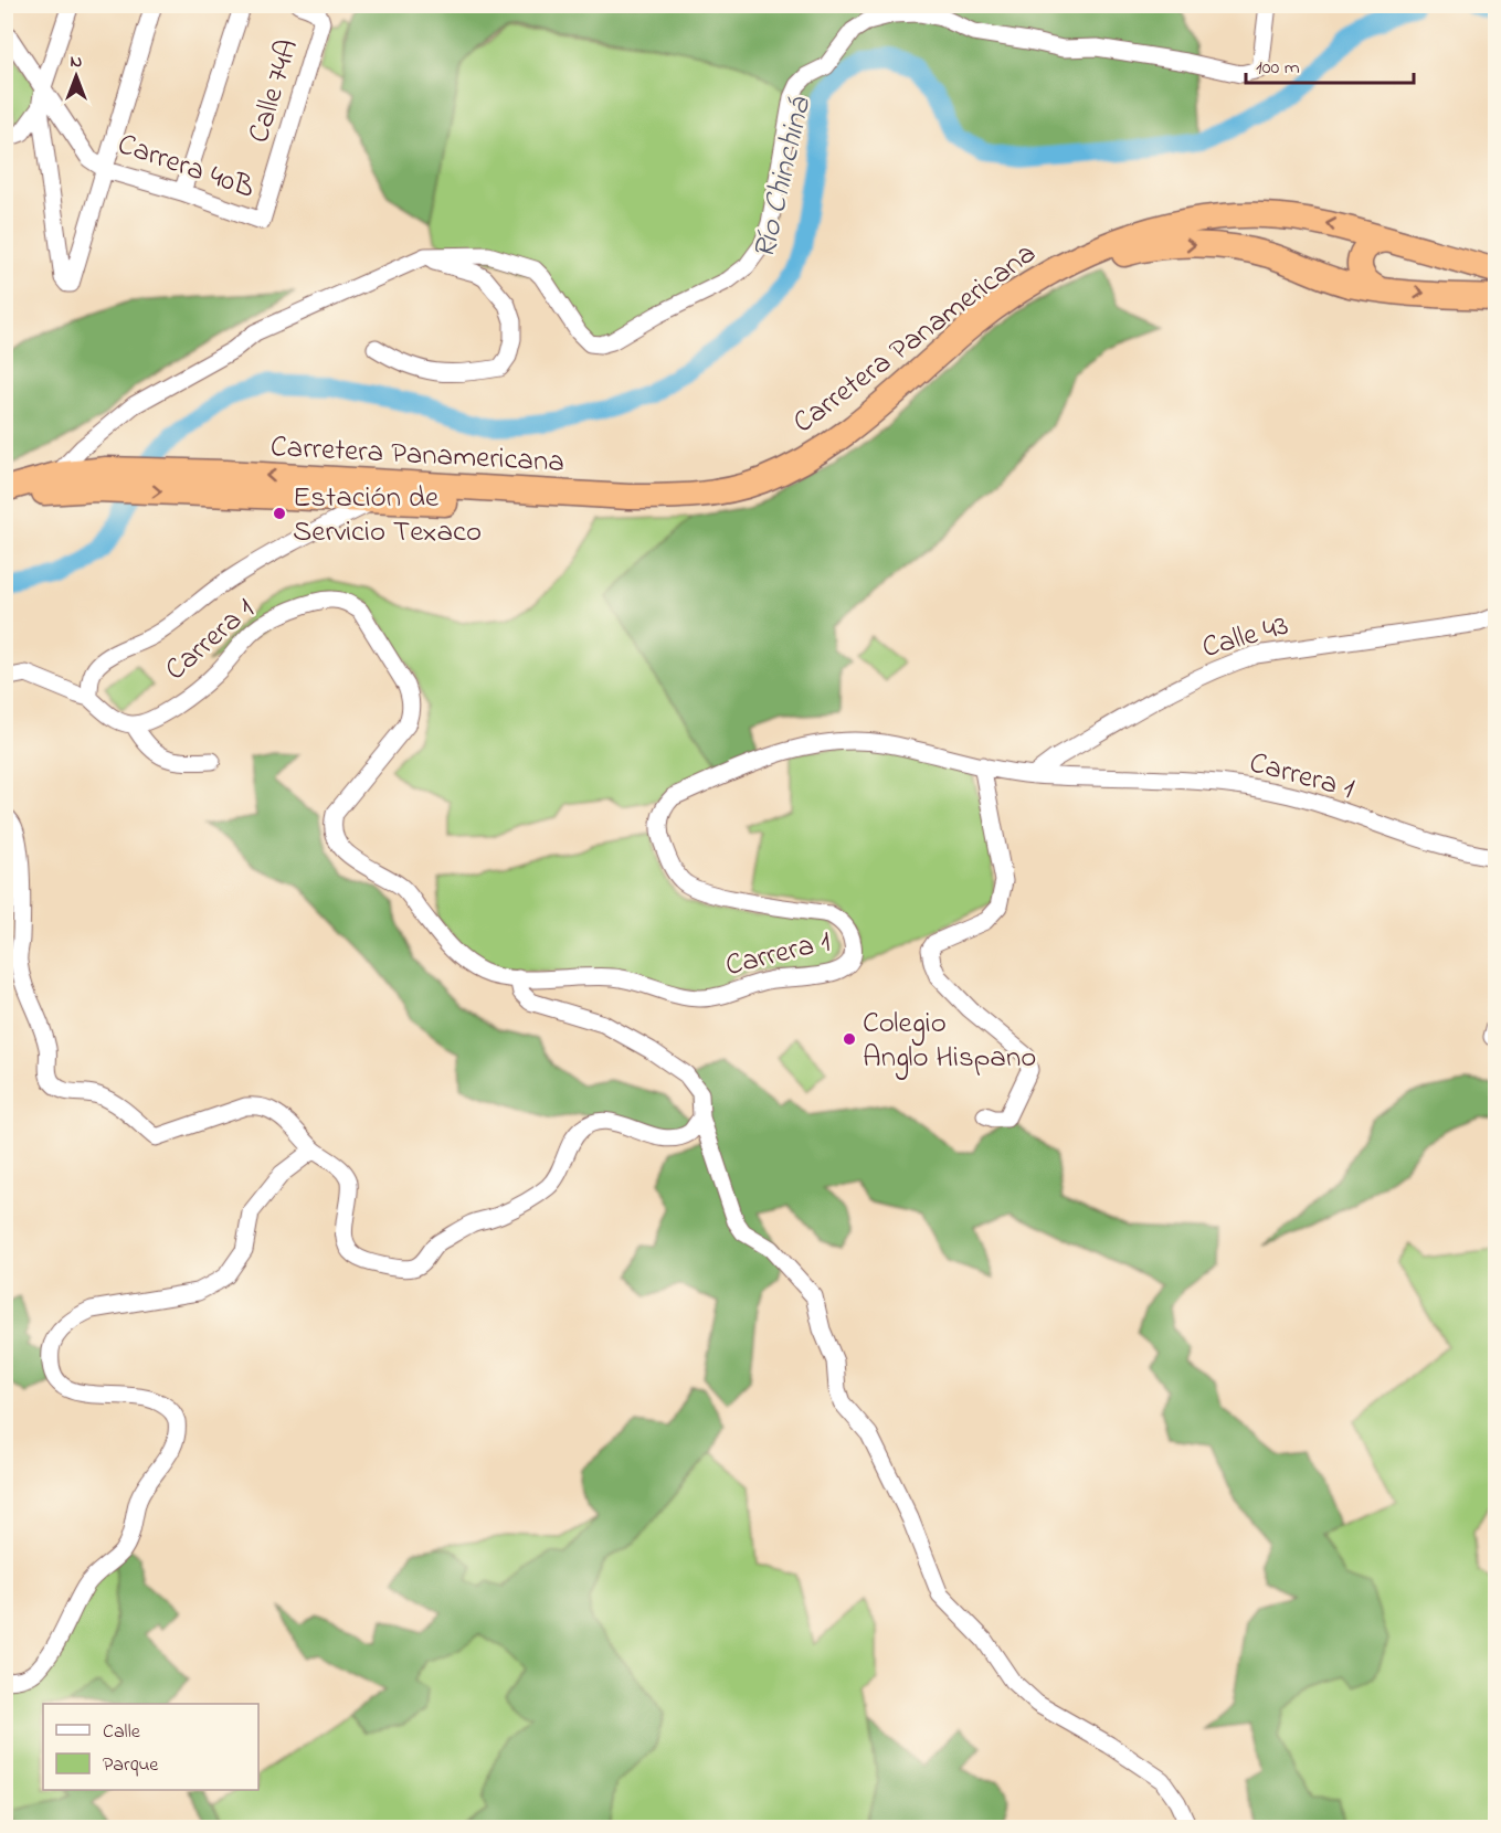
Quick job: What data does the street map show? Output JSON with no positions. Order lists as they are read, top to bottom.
{
  "streets": {
    "highway": ["Carretera Panamericana"],
    "street": [
      "Calle 74A",
      "Carrera 40B",
      "Calle 43",
      "Carrera 1"
    ]
  },
  "crossings": [
    ["Calle 74A", "Carrera 40B"],
    ["Calle 43", "Carrera 1"]
  ],
  "water": ["Río Chinchiná"],
  "places": ["Estación de Servicio Texaco", "Colegio Anglo Hispano"],
  "legend": ["Calle", "Parque"],
  "scale_bar": "100 m",
  "north": "top"
}
